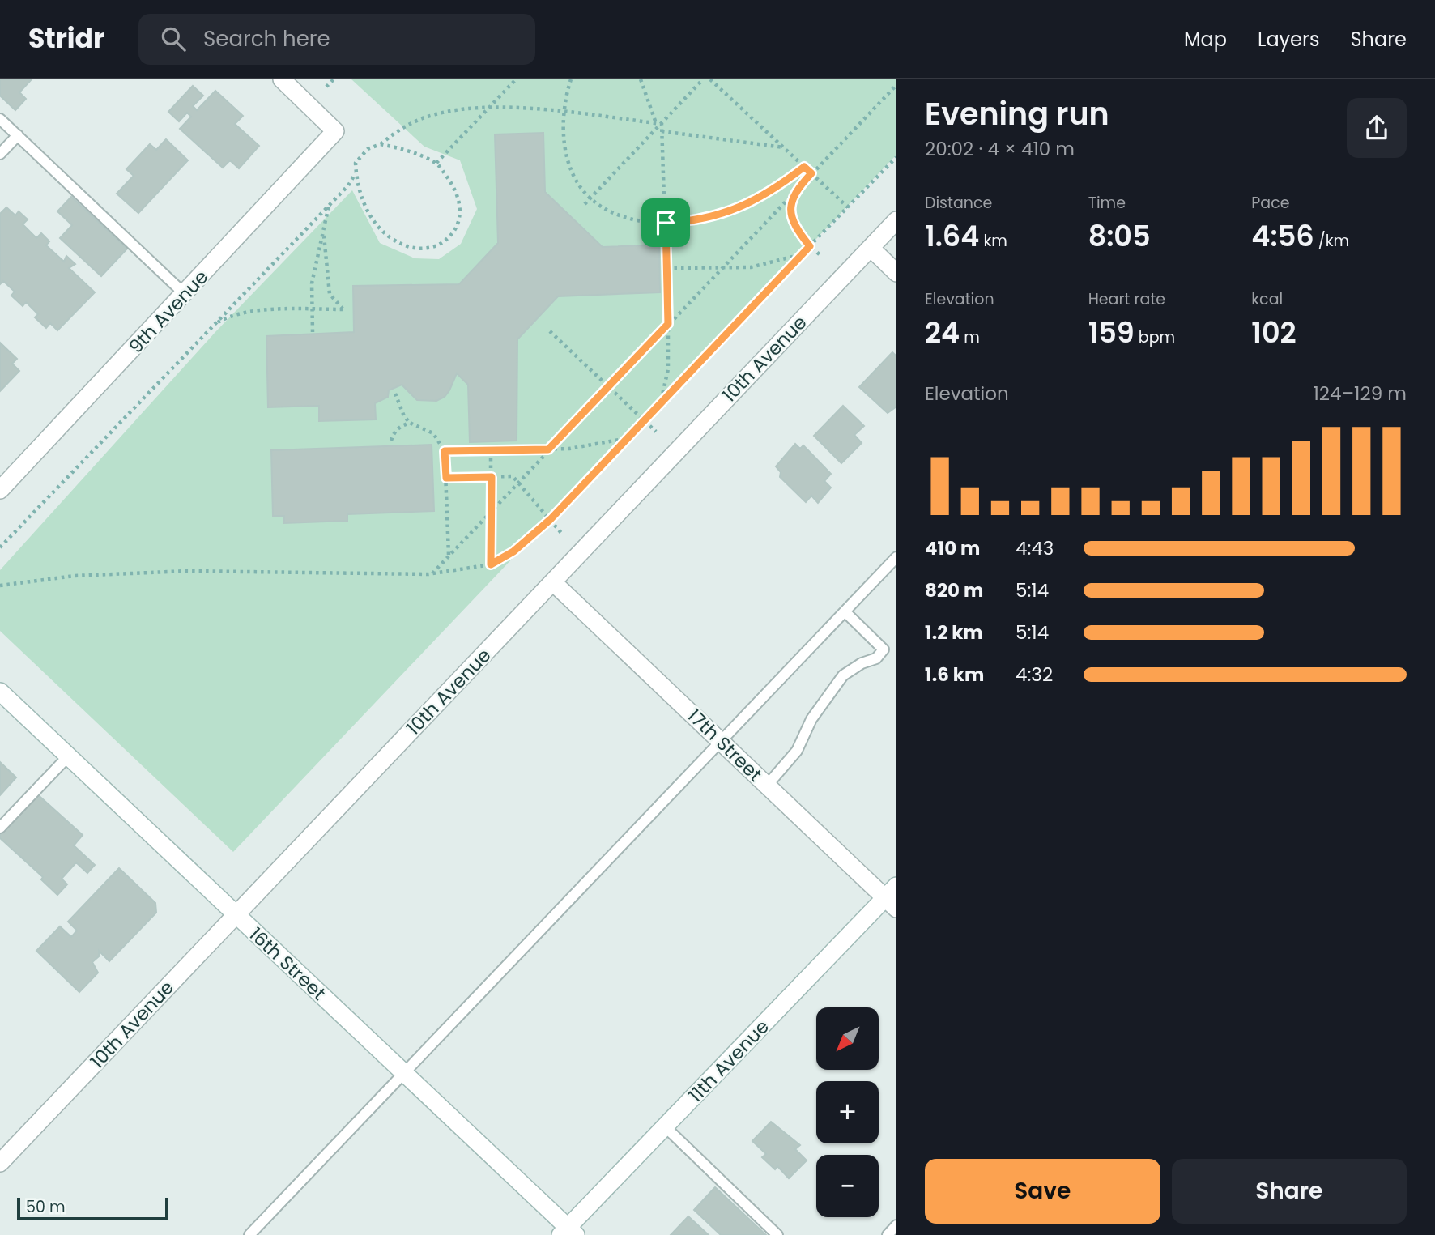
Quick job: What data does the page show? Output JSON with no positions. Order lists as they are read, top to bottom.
{
  "streets": {
    "street": [
      "9th Avenue",
      "10th Avenue",
      "17th Street",
      "16th Street",
      "11th Avenue"
    ]
  },
  "crossings": [
    ["10th Avenue", "17th Street"],
    ["10th Avenue", "16th Street"],
    ["17th Street", "11th Avenue"],
    ["16th Street", "11th Avenue"]
  ],
  "scale_bar": "50 m",
  "north": "bottom left",
  "page": {
    "header": "Stridr",
    "search": "Search here",
    "nav": ["Map", "Layers", "Share"],
    "heading": ["Evening run", "20:02 · 4 × 410 m"],
    "stats": [
      ["Distance", "1.64 km"],
      ["Time", "8:05"],
      ["Pace", "4:56 /km"],
      ["Elevation", "24 m"],
      ["Heart rate", "159 bpm"],
      ["kcal", "102"]
    ],
    "chart": ["Elevation", "124–129 m"],
    "list": [
      {
        "name": "410 m",
        "note": "4:43"
      },
      {
        "name": "820 m",
        "note": "5:14"
      },
      {
        "name": "1.2 km",
        "note": "5:14"
      },
      {
        "name": "1.6 km",
        "note": "4:32"
      }
    ],
    "map_buttons": ["+", "−"],
    "buttons": ["Save", "Share"],
    "scale": "50 m"
  }
}
